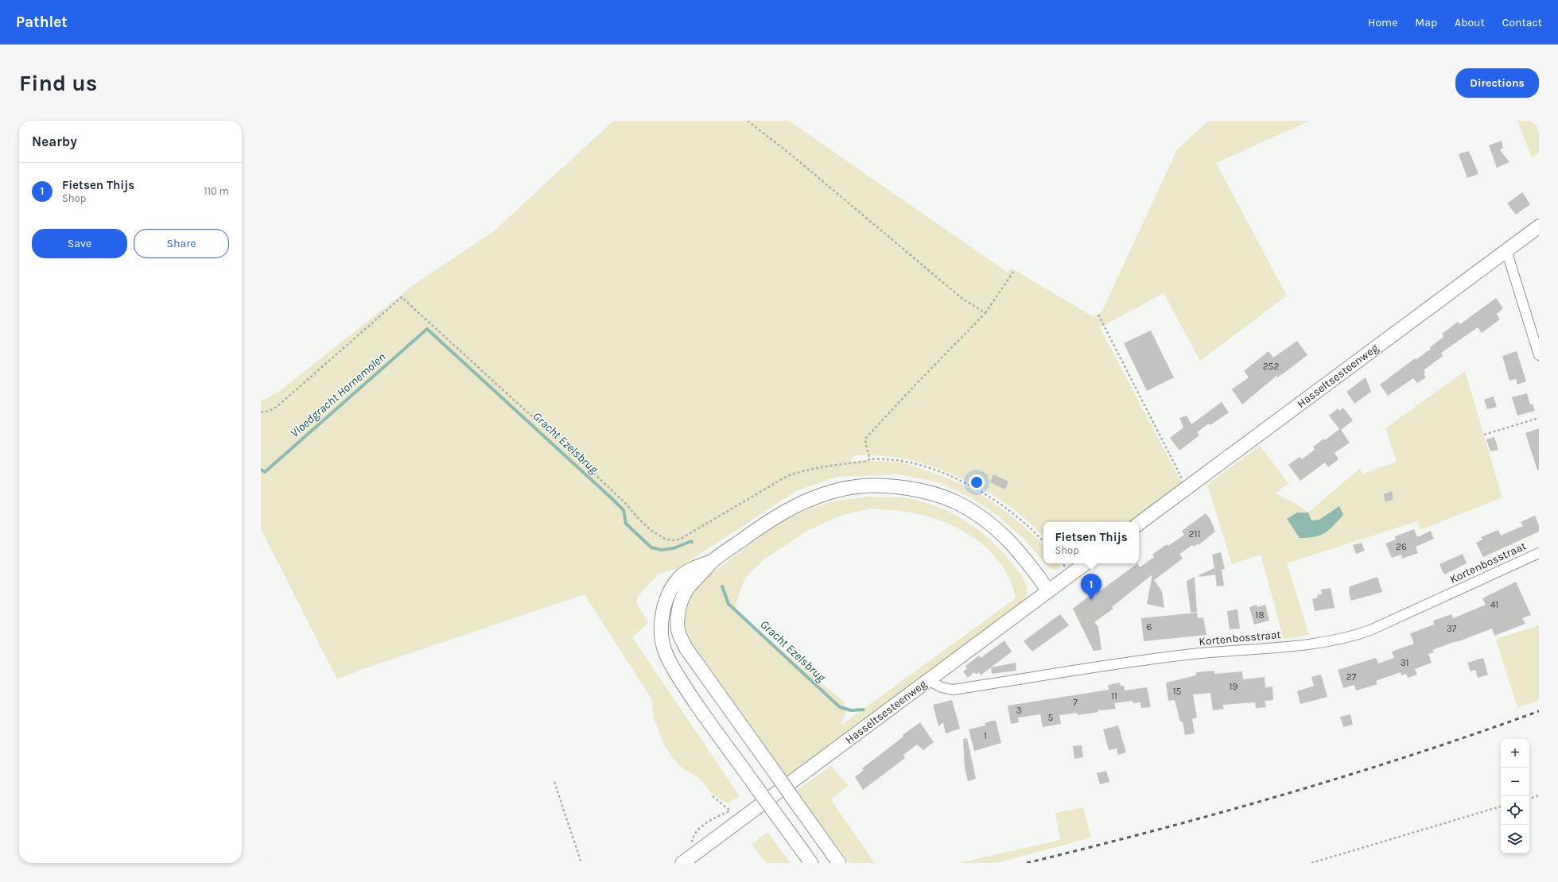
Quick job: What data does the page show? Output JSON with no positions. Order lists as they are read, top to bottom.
{
  "streets": {
    "main road": ["Hasseltsesteenweg"],
    "street": ["Kortenbosstraat"]
  },
  "crossings": [
    ["Hasseltsesteenweg", "Kortenbosstraat"]
  ],
  "water": ["Vloedgracht Hornemolen", "Gracht Ezelsbrug"],
  "house_numbers": [
    "252",
    "211",
    "26",
    "41",
    "18",
    "6",
    "37",
    "31",
    "27",
    "19",
    "15",
    "11",
    "7",
    "3",
    "5",
    "1"
  ],
  "page": {
    "header": "Pathlet",
    "nav": [
      "Home",
      "Map",
      "About",
      "Contact"
    ],
    "buttons": [
      "Directions",
      ["Save", "Share"]
    ],
    "title": "Find us",
    "heading": "Nearby",
    "list": [
      {
        "mark": "1",
        "name": "Fietsen Thijs",
        "note": "Shop",
        "value": "110 m"
      }
    ],
    "popup": ["Fietsen Thijs", "Shop"],
    "pins": "1",
    "map_buttons": ["+", "−"]
  }
}
